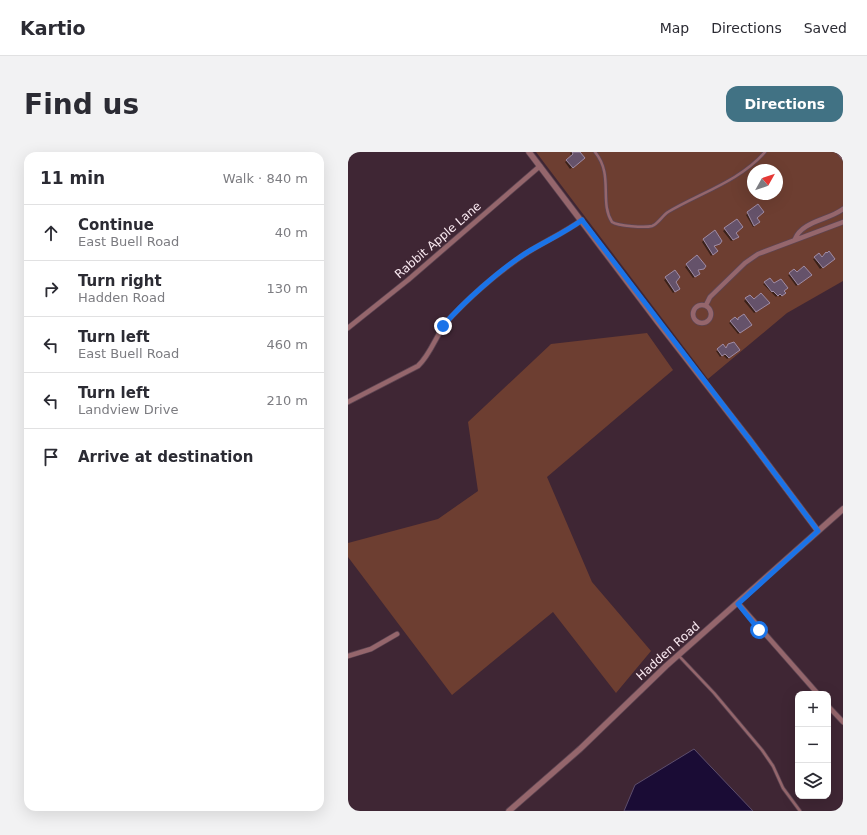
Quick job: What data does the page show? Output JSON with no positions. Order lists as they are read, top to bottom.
{
  "streets": {
    "street": ["Rabbit Apple Lane", "Hadden Road"]
  },
  "north": "top right",
  "page": {
    "header": "Kartio",
    "nav": ["Map", "Directions", "Saved"],
    "buttons": "Directions",
    "title": "Find us",
    "heading": ["11 min", "Walk · 840 m"],
    "list": [
      ["Continue", "East Buell Road", "40 m"],
      ["Turn right", "Hadden Road", "130 m"],
      ["Turn left", "East Buell Road", "460 m"],
      ["Turn left", "Landview Drive", "210 m"],
      "Arrive at destination"
    ],
    "map_buttons": ["+", "−"]
  }
}
